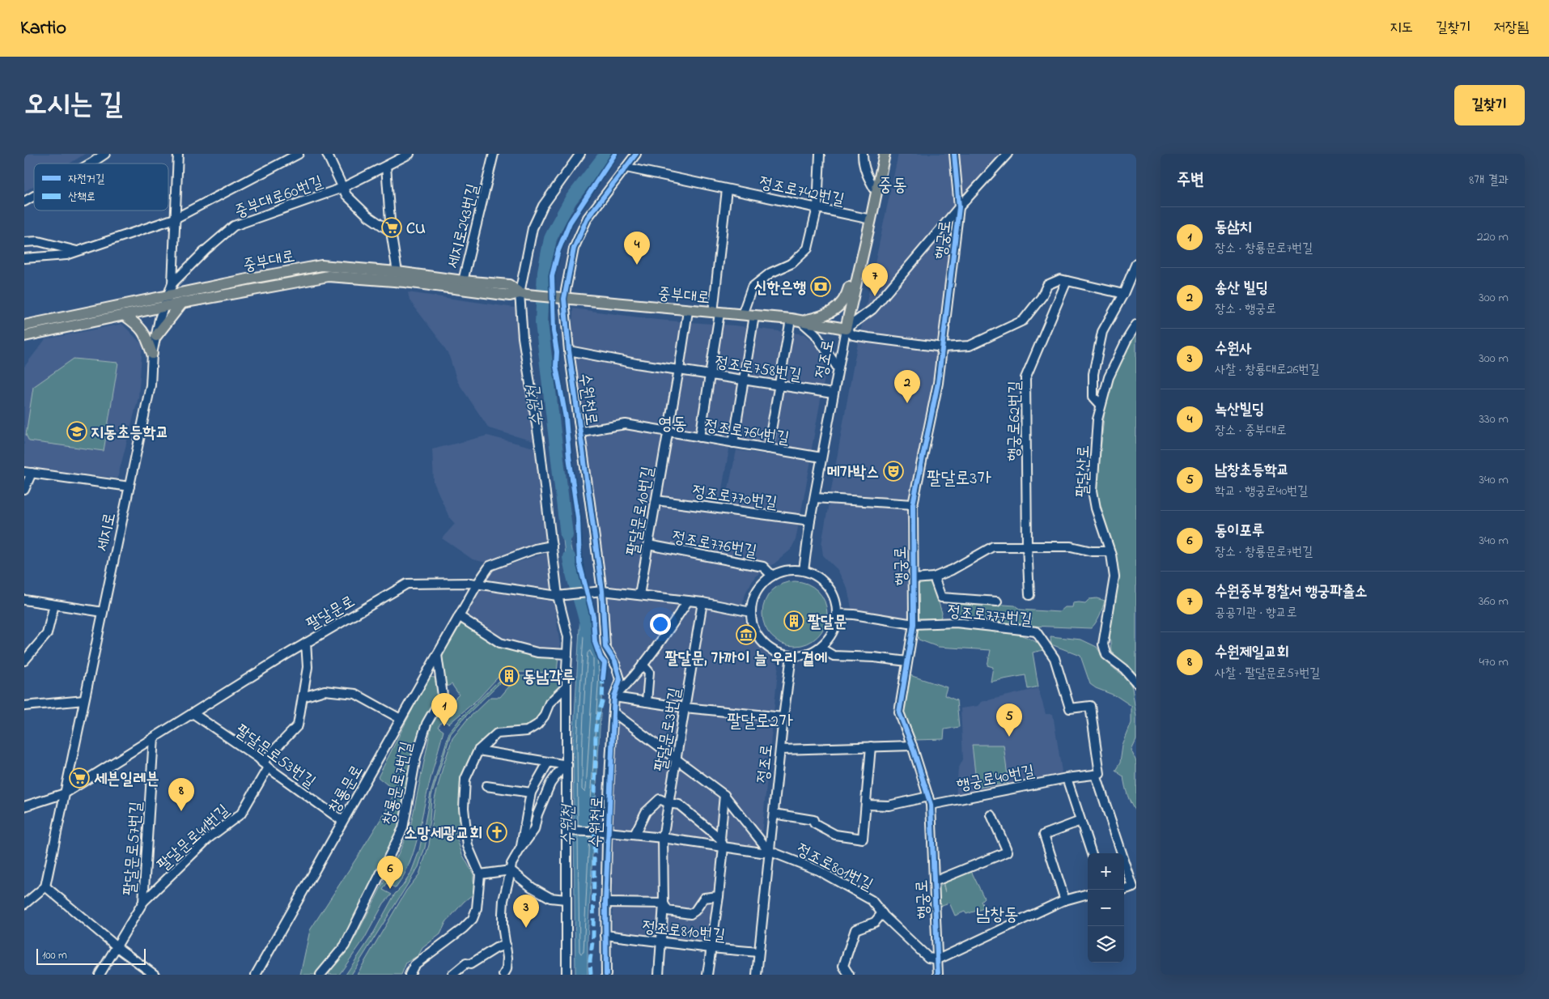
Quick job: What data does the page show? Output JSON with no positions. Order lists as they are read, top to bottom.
{
  "streets": {
    "main road": ["중부대로", "정조로"],
    "street": [
      "정조로742번길",
      "중부대로60번길",
      "세지로243번길",
      "행궁로",
      "정조로758번길",
      "수원천로",
      "행궁로62번길",
      "정조로764번길",
      "팔달산로",
      "정조로770번길",
      "팔달문로10번길",
      "세지로",
      "정조로776번길",
      "팔달문로",
      "정조로777번길",
      "팔달문로3번길",
      "팔달문로53번길",
      "행궁로40번길",
      "창룡문로7번길",
      "창룡문로",
      "팔달문로41번길",
      "팔달문로57번길",
      "정조로801번길",
      "정조로810번길"
    ]
  },
  "crossings": [
    ["정조로742번길", "정조로"],
    ["정조로742번길", "수원천로"],
    ["중부대로60번길", "세지로"],
    ["세지로243번길", "중부대로"],
    ["행궁로", "정조로777번길"],
    ["행궁로", "행궁로40번길"],
    ["행궁로", "정조로801번길"],
    ["중부대로", "정조로"],
    ["중부대로", "수원천로"],
    ["중부대로", "팔달문로10번길"],
    ["중부대로", "세지로"],
    ["정조로", "정조로758번길"],
    ["정조로", "정조로764번길"],
    ["정조로", "정조로770번길"],
    ["정조로", "정조로776번길"],
    ["정조로", "팔달문로"],
    ["정조로", "정조로777번길"],
    ["정조로", "정조로801번길"],
    ["정조로", "정조로810번길"],
    ["정조로758번길", "수원천로"],
    ["정조로758번길", "팔달문로10번길"],
    ["수원천로", "정조로764번길"],
    ["수원천로", "팔달문로"],
    ["수원천로", "정조로810번길"],
    ["정조로764번길", "팔달문로10번길"],
    ["정조로770번길", "팔달문로10번길"],
    ["팔달문로10번길", "정조로776번길"],
    ["팔달문로10번길", "팔달문로"],
    ["세지로", "팔달문로"],
    ["정조로776번길", "팔달문로"],
    ["정조로776번길", "정조로777번길"],
    ["팔달문로", "정조로777번길"],
    ["팔달문로", "팔달문로3번길"],
    ["팔달문로", "팔달문로53번길"],
    ["팔달문로", "창룡문로"],
    ["팔달문로", "팔달문로41번길"],
    ["팔달문로", "팔달문로57번길"],
    ["정조로777번길", "행궁로40번길"],
    ["팔달문로3번길", "정조로810번길"],
    ["팔달문로53번길", "창룡문로"],
    ["팔달문로53번길", "팔달문로41번길"],
    ["창룡문로7번길", "창룡문로"],
    ["팔달문로41번길", "팔달문로57번길"]
  ],
  "districts": [
    "중동",
    "영동",
    "팔달로3가",
    "팔달로2가",
    "남창동"
  ],
  "water": ["수원천"],
  "places": {
    "supermarket": ["CU", "세븐일레븐"],
    "bank": ["신한은행"],
    "school or university": ["지동초등학교"],
    "theatre": ["메가박스"],
    "building": ["팔달문", "동남각루"],
    "museum": ["팔달문, 가까이 늘 우리 곁에"],
    "church": ["소망세광교회"]
  },
  "legend": ["자전거길", "산책로"],
  "scale_bar": "100 m",
  "page": {
    "header": "Kartio",
    "nav": ["지도", "길찾기", "저장됨"],
    "title": "오시는 길",
    "buttons": "길찾기",
    "heading": ["주변", "8개 결과"],
    "list": [
      {
        "mark": "1",
        "name": "동삼치",
        "note": "장소 · 창룡문로7번길",
        "value": "220 m"
      },
      {
        "mark": "2",
        "name": "송산 빌딩",
        "note": "장소 · 행궁로",
        "value": "300 m"
      },
      {
        "mark": "3",
        "name": "수원사",
        "note": "사찰 · 창룡대로26번길",
        "value": "300 m"
      },
      {
        "mark": "4",
        "name": "녹산빌딩",
        "note": "장소 · 중부대로",
        "value": "330 m"
      },
      {
        "mark": "5",
        "name": "남창초등학교",
        "note": "학교 · 행궁로40번길",
        "value": "340 m"
      },
      {
        "mark": "6",
        "name": "동이포루",
        "note": "장소 · 창룡문로7번길",
        "value": "340 m"
      },
      {
        "mark": "7",
        "name": "수원중부경찰서 행궁파출소",
        "note": "공공기관 · 향교로",
        "value": "360 m"
      },
      {
        "mark": "8",
        "name": "수원제일교회",
        "note": "사찰 · 팔달문로57번길",
        "value": "470 m"
      }
    ],
    "pins": [
      "4",
      "7",
      "2",
      "1",
      "5",
      "8",
      "6",
      "3"
    ],
    "map_buttons": ["+", "−"],
    "scale": "100 m"
  }
}
